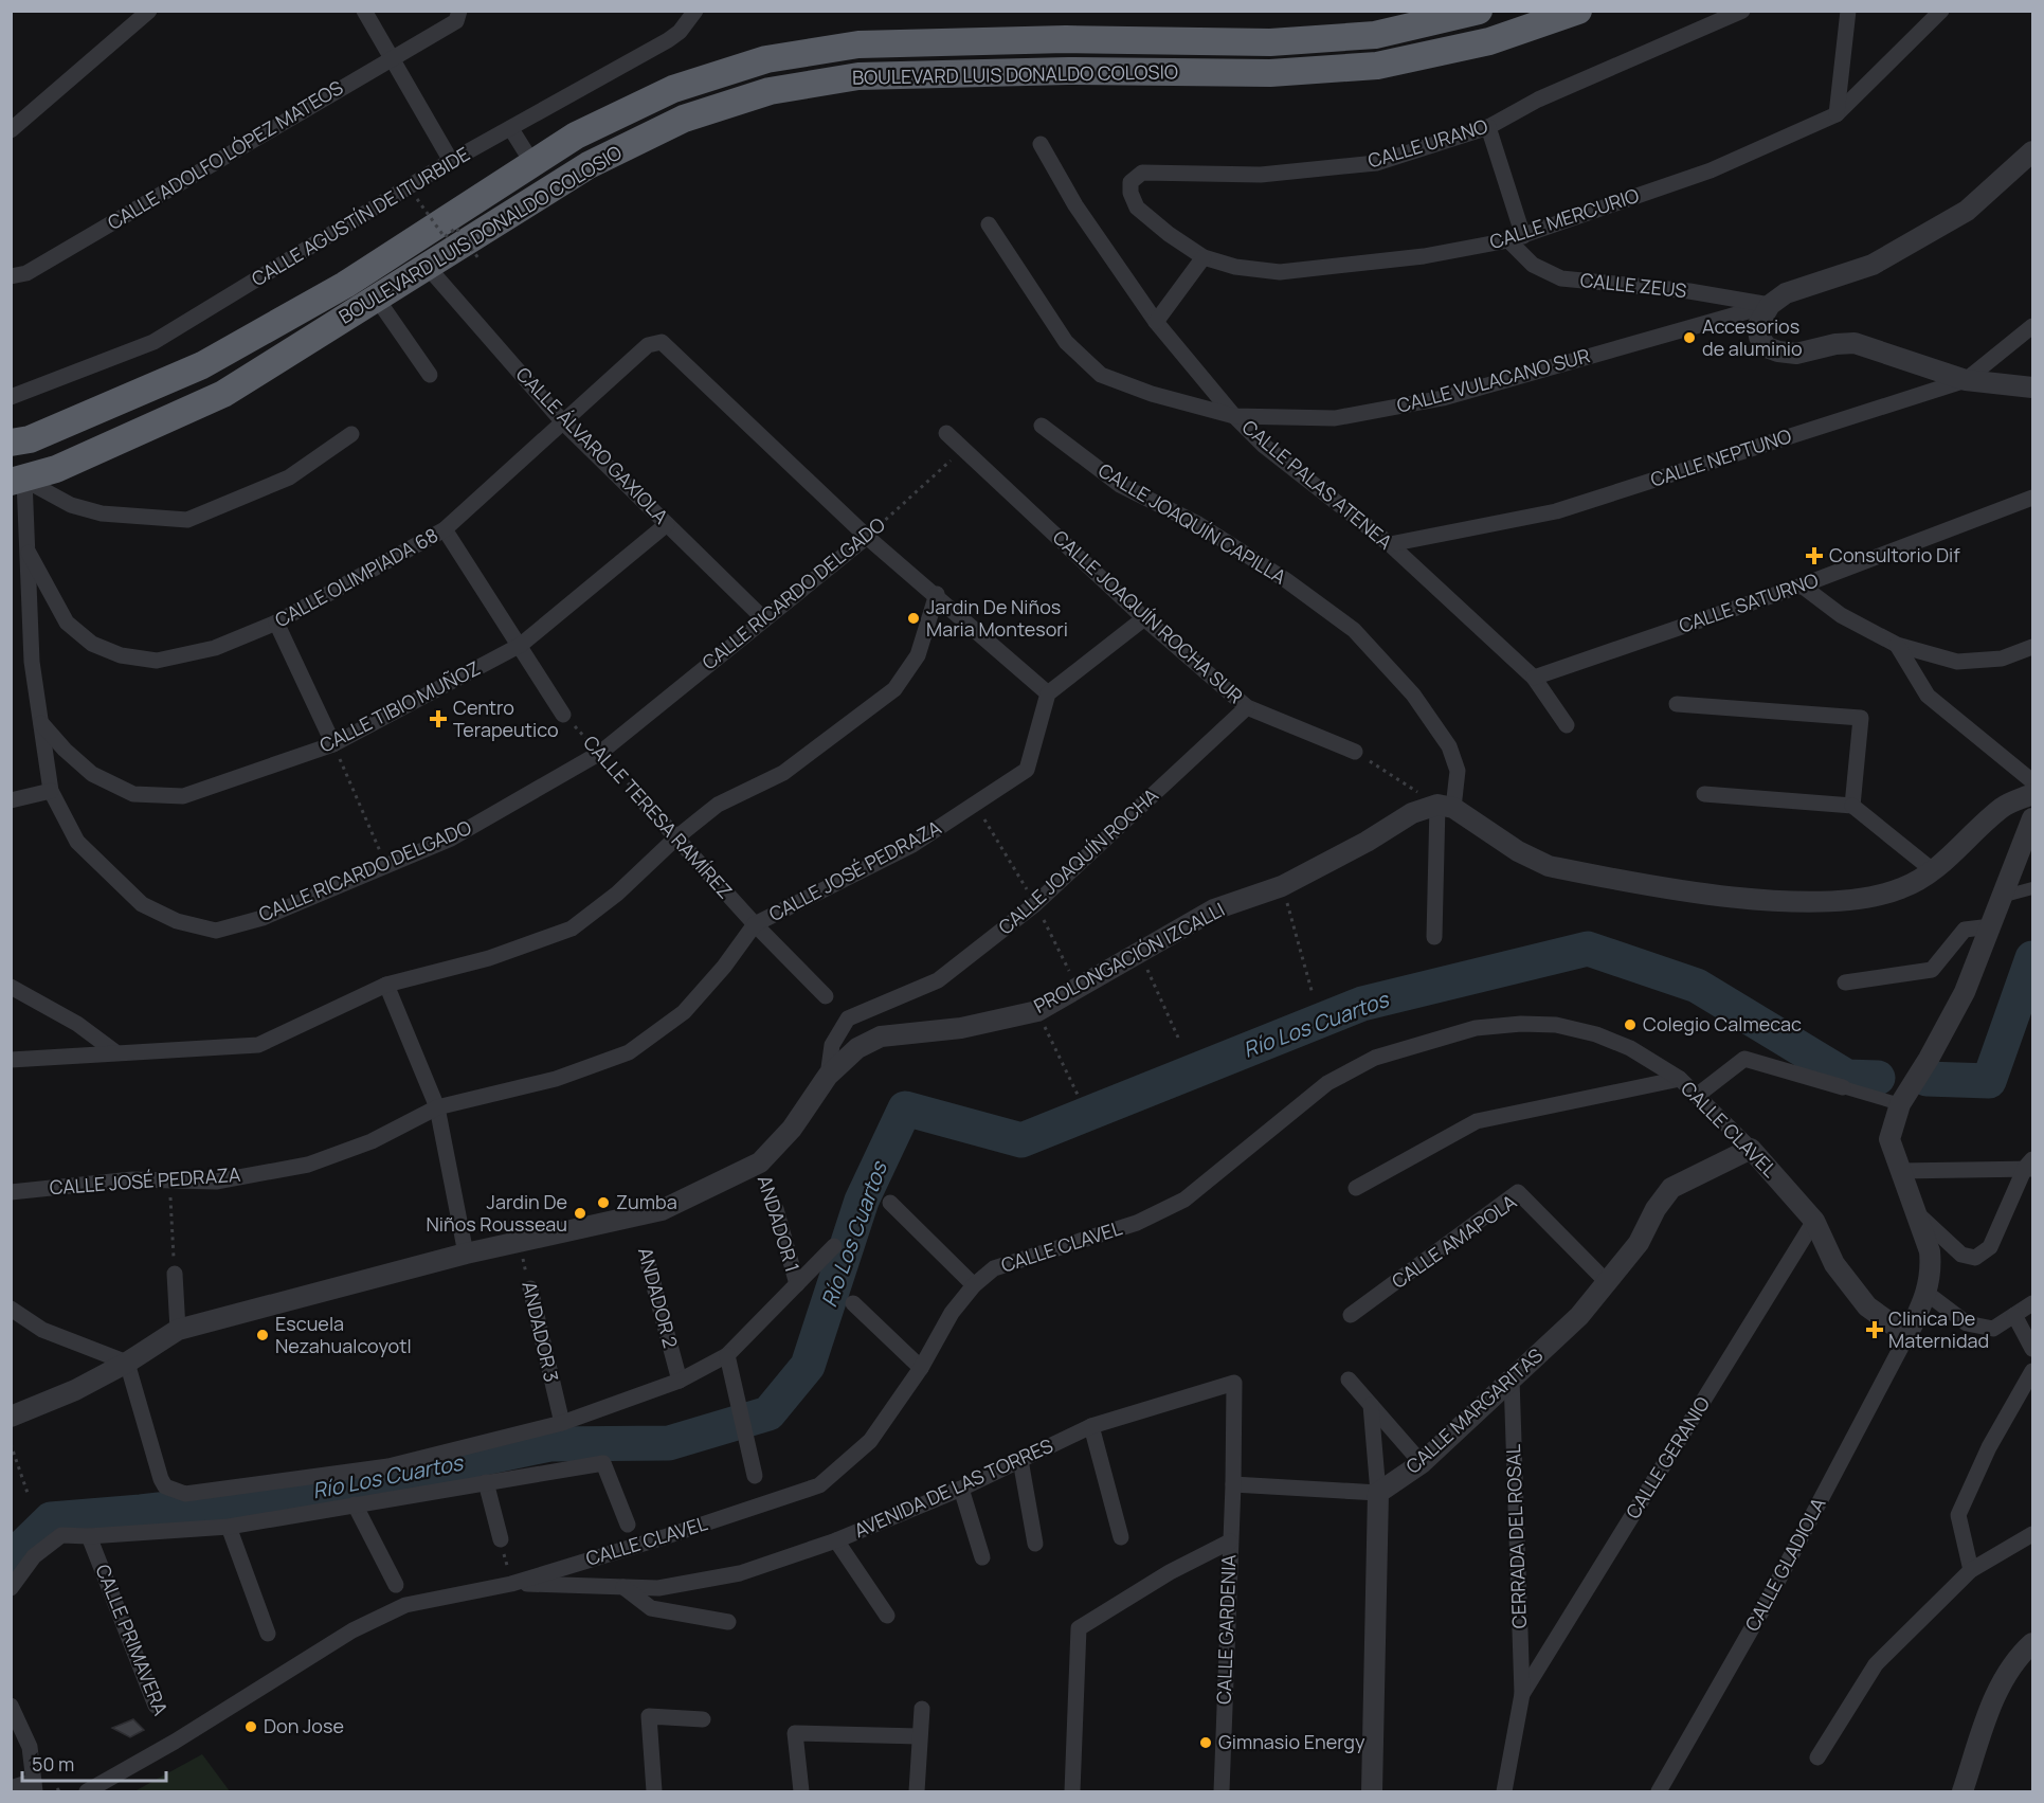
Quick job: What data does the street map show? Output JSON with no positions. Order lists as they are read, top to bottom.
{
  "streets": {
    "highway": ["BOULEVARD LUIS DONALDO COLOSIO"],
    "street": [
      "CALLE URANO",
      "CALLE ADOLFO LÓPEZ MATEOS",
      "CALLE AGUSTÍN DE ITURBIDE",
      "CALLE MERCURIO",
      "CALLE ZEUS",
      "CALLE VULACANO SUR",
      "CALLE ÁLVARO GAXIOLA",
      "CALLE NEPTUNO",
      "CALLE PALAS ATENEA",
      "CALLE JOAQUÍN CAPILLA",
      "CALLE OLIMPIADA 68",
      "CALLE RICARDO DELGADO",
      "CALLE SATURNO",
      "CALLE JOAQUÍN ROCHA SUR",
      "CALLE TIBIO MUÑOZ",
      "CALLE TERESA RAMÍREZ",
      "CALLE JOAQUÍN ROCHA",
      "CALLE JOSÉ PEDRAZA",
      "PROLONGACIÓN IZCALLI",
      "CALLE CLAVEL",
      "ANDADOR 1",
      "CALLE AMAPOLA",
      "ANDADOR 2",
      "ANDADOR 3",
      "CALLE MARGARITAS",
      "CALLE GERANIO",
      "AVENIDA DE LAS TORRES",
      "CERRADA DEL ROSAL",
      "CALLE GLADIOLA",
      "CALLE GARDENIA",
      "CALLE PRIMAVERA"
    ]
  },
  "crossings": [
    ["BOULEVARD LUIS DONALDO COLOSIO", "CALLE ÁLVARO GAXIOLA"],
    ["BOULEVARD LUIS DONALDO COLOSIO", "CALLE RICARDO DELGADO"],
    ["CALLE URANO", "CALLE MERCURIO"],
    ["CALLE MERCURIO", "CALLE ZEUS"],
    ["CALLE ZEUS", "CALLE VULACANO SUR"],
    ["CALLE VULACANO SUR", "CALLE PALAS ATENEA"],
    ["CALLE ÁLVARO GAXIOLA", "CALLE OLIMPIADA 68"],
    ["CALLE ÁLVARO GAXIOLA", "CALLE RICARDO DELGADO"],
    ["CALLE ÁLVARO GAXIOLA", "CALLE TIBIO MUÑOZ"],
    ["CALLE NEPTUNO", "CALLE PALAS ATENEA"],
    ["CALLE PALAS ATENEA", "CALLE SATURNO"],
    ["CALLE JOAQUÍN CAPILLA", "PROLONGACIÓN IZCALLI"],
    ["CALLE OLIMPIADA 68", "CALLE RICARDO DELGADO"],
    ["CALLE RICARDO DELGADO", "CALLE JOAQUÍN ROCHA SUR"],
    ["CALLE RICARDO DELGADO", "CALLE TIBIO MUÑOZ"],
    ["CALLE RICARDO DELGADO", "CALLE TERESA RAMÍREZ"],
    ["CALLE JOAQUÍN ROCHA SUR", "CALLE JOAQUÍN ROCHA"],
    ["CALLE TERESA RAMÍREZ", "CALLE JOSÉ PEDRAZA"],
    ["CALLE JOAQUÍN ROCHA", "PROLONGACIÓN IZCALLI"],
    ["PROLONGACIÓN IZCALLI", "ANDADOR 3"],
    ["CALLE CLAVEL", "CALLE MARGARITAS"],
    ["CALLE CLAVEL", "CALLE GERANIO"],
    ["CALLE CLAVEL", "AVENIDA DE LAS TORRES"],
    ["CALLE CLAVEL", "CALLE GLADIOLA"],
    ["CALLE AMAPOLA", "CALLE MARGARITAS"],
    ["CALLE MARGARITAS", "CERRADA DEL ROSAL"],
    ["CALLE GERANIO", "CERRADA DEL ROSAL"],
    ["AVENIDA DE LAS TORRES", "CALLE GARDENIA"]
  ],
  "water": ["Río Los Cuartos"],
  "places": {
    "other": [
      "Accesorios de aluminio",
      "Jardin De Niños Maria Montesori",
      "Colegio Calmecac",
      "Zumba",
      "Jardin De Niños Rousseau",
      "Escuela Nezahualcoyotl",
      "Don Jose",
      "Gimnasio Energy"
    ],
    "health": ["Consultorio Dif", "Centro Terapeutico", "Clinica De Maternidad"]
  },
  "scale_bar": "50 m"
}
